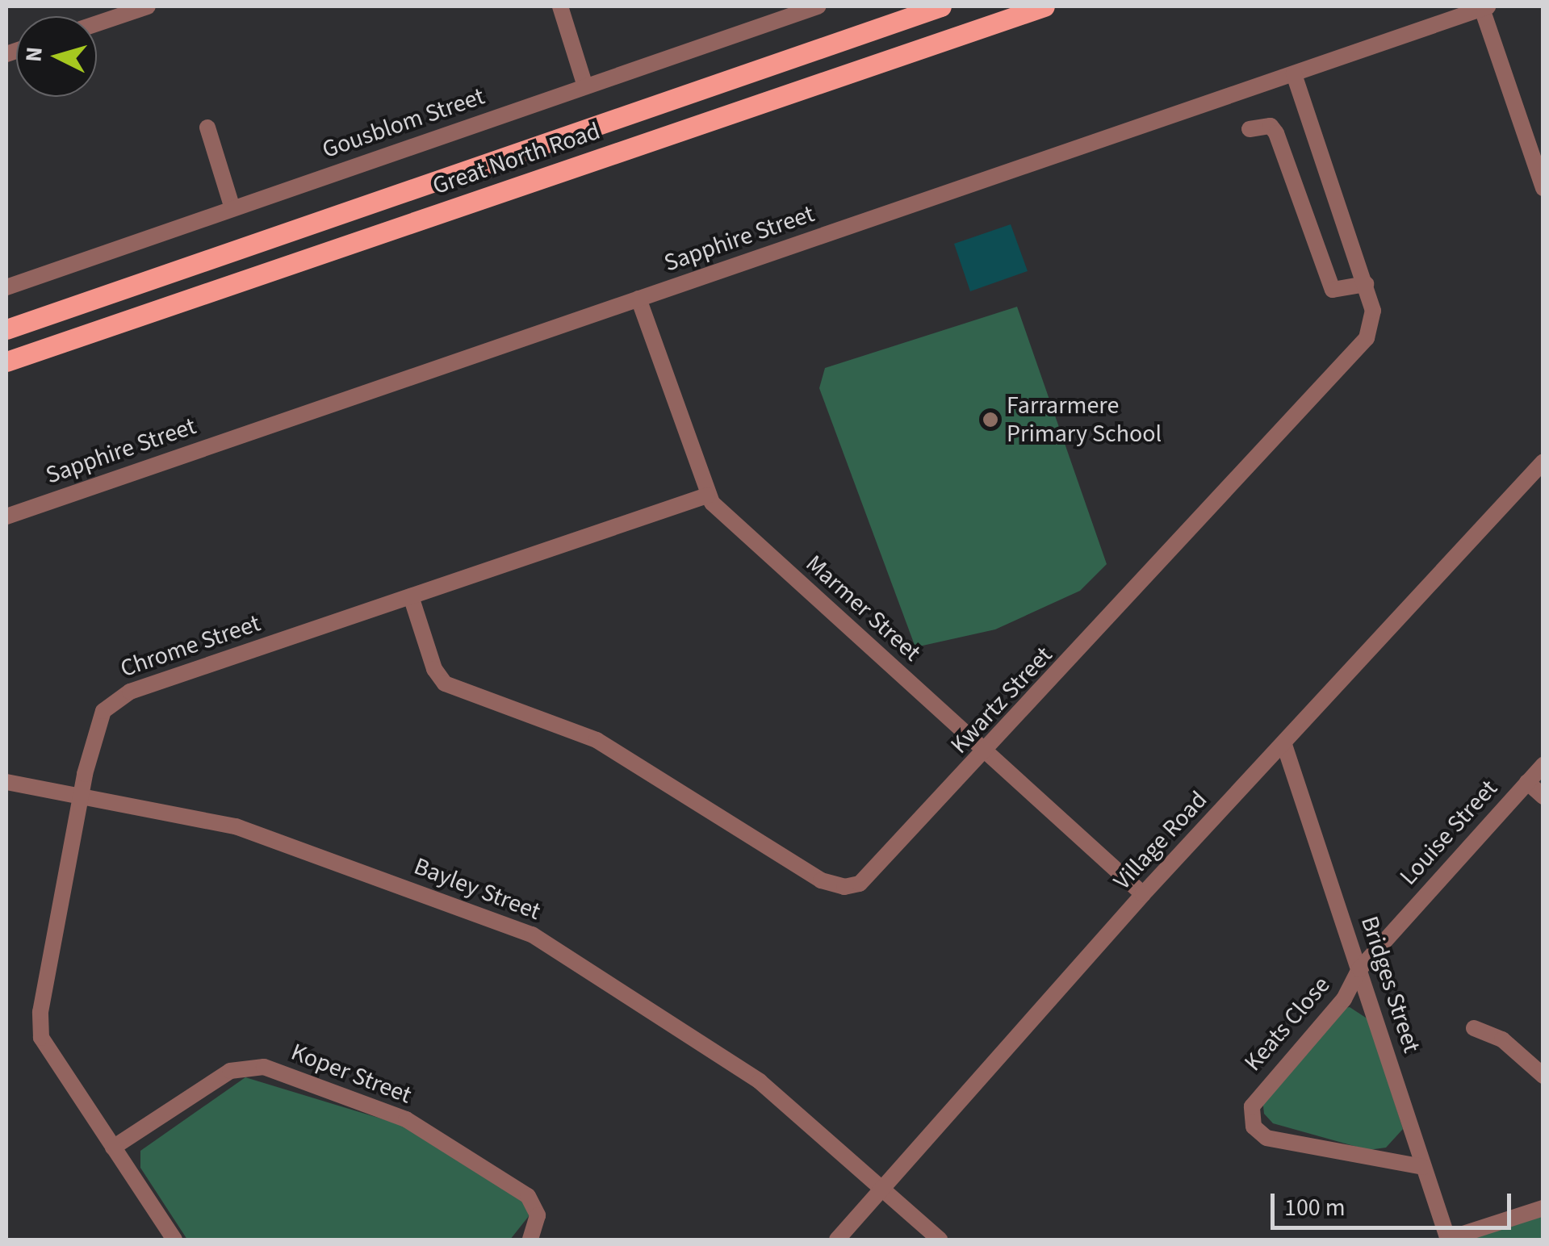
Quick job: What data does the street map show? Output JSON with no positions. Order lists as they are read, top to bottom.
{
  "streets": {
    "main road": ["Great North Road"],
    "street": [
      "Gousblom Street",
      "Sapphire Street",
      "Marmer Street",
      "Chrome Street",
      "Kwartz Street",
      "Louise Street",
      "Village Road",
      "Bayley Street",
      "Bridges Street",
      "Keats Close",
      "Koper Street"
    ]
  },
  "crossings": [
    ["Sapphire Street", "Marmer Street"],
    ["Sapphire Street", "Kwartz Street"],
    ["Marmer Street", "Chrome Street"],
    ["Marmer Street", "Kwartz Street"],
    ["Marmer Street", "Village Road"],
    ["Chrome Street", "Kwartz Street"],
    ["Chrome Street", "Bayley Street"],
    ["Chrome Street", "Koper Street"],
    ["Louise Street", "Bridges Street"],
    ["Louise Street", "Keats Close"],
    ["Village Road", "Bayley Street"],
    ["Village Road", "Bridges Street"],
    ["Bridges Street", "Keats Close"]
  ],
  "places": ["Farrarmere Primary School"],
  "scale_bar": "100 m",
  "north": "left"
}
